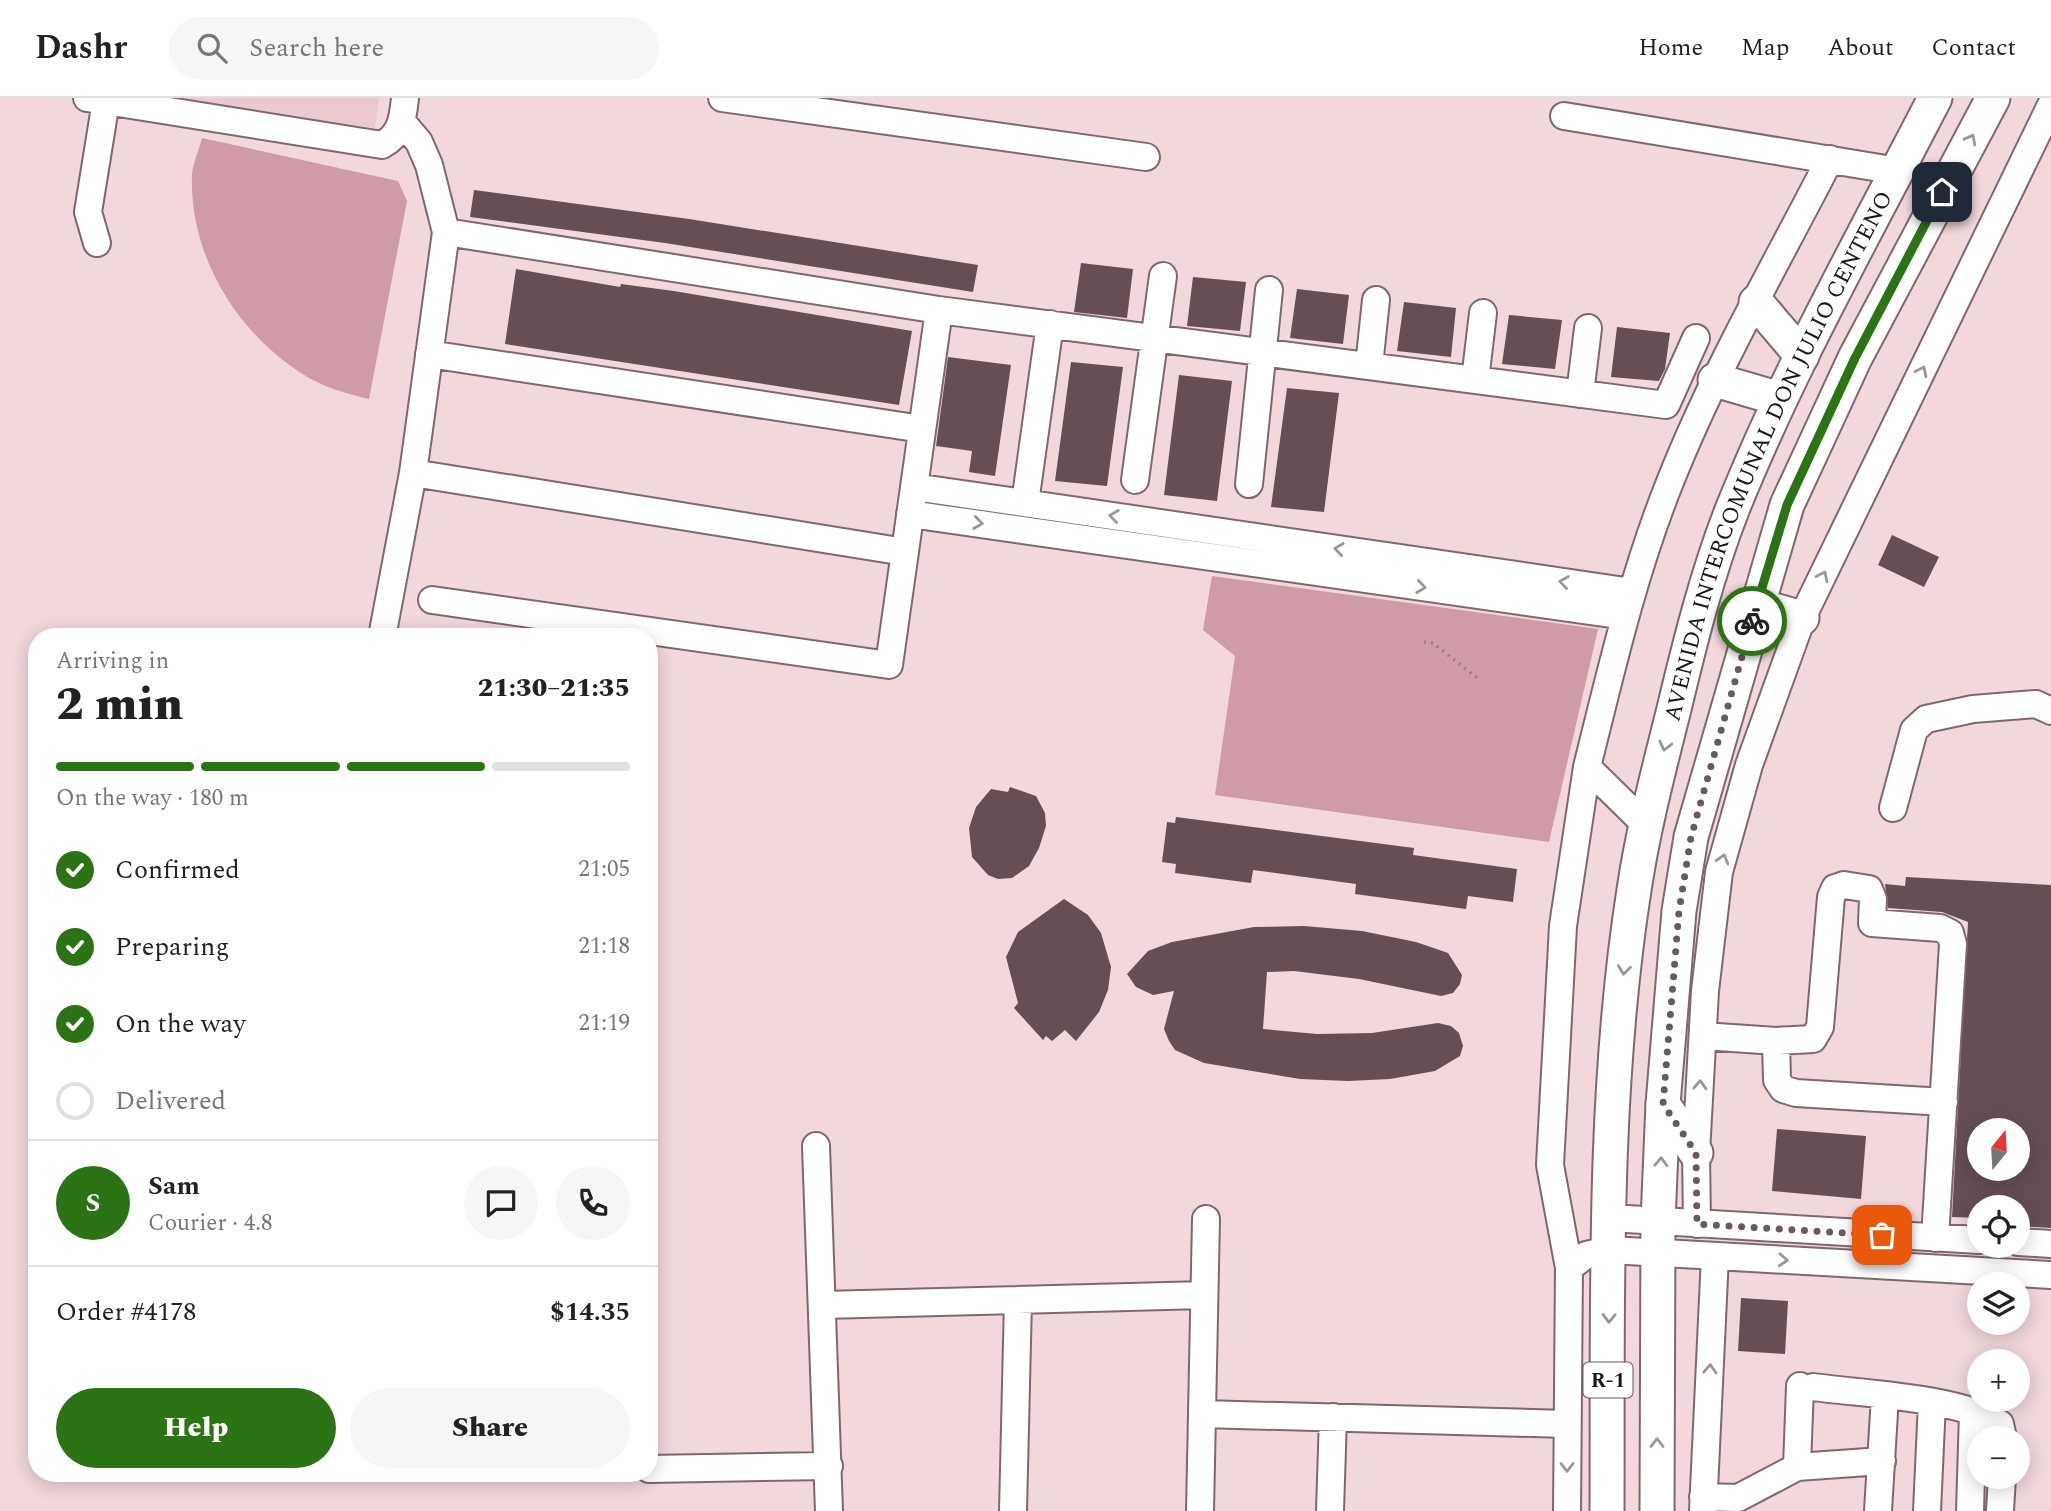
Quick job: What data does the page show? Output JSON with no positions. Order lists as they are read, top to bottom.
{
  "streets": {
    "main road": ["AVENIDA INTERCOMUNAL DON JULIO CENTENO", "R-1"]
  },
  "north": "top",
  "page": {
    "header": "Dashr",
    "search": "Search here",
    "nav": [
      "Home",
      "Map",
      "About",
      "Contact"
    ],
    "heading": ["2 min", "Arriving in", "21:30–21:35"],
    "panel": [
      "Sam",
      "Courier · 4.8",
      "Order #4178",
      "$14.35"
    ],
    "bar": "On the way · 180 m",
    "list": [
      ["Confirmed", "21:05"],
      ["Preparing", "21:18"],
      ["On the way", "21:19"],
      "Delivered"
    ],
    "map_buttons": ["+", "−"],
    "round": "S",
    "buttons": ["Help", "Share"]
  }
}
